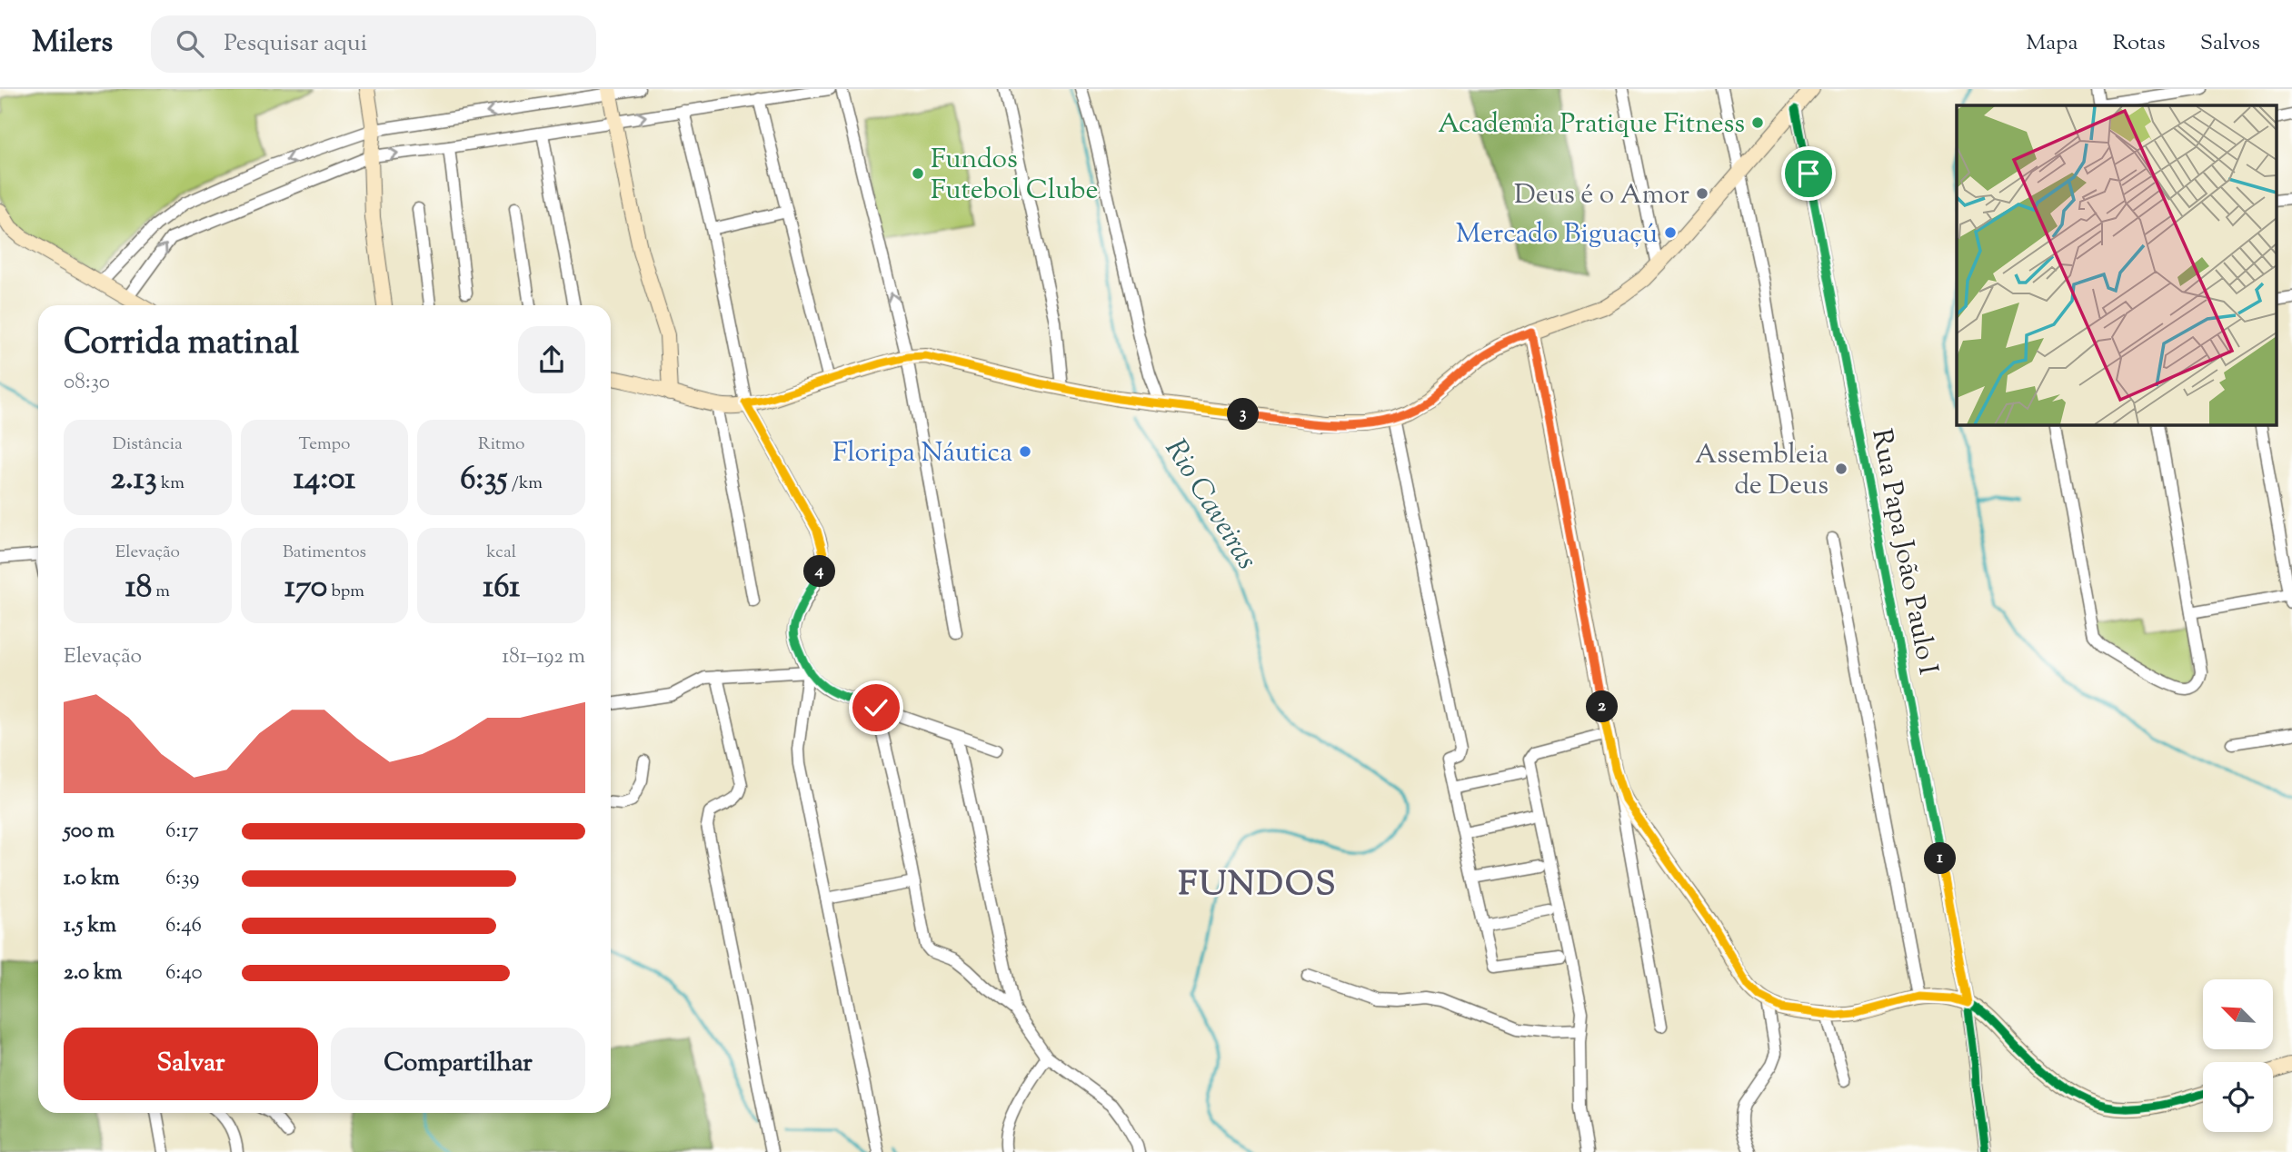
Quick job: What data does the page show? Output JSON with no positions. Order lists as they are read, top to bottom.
{
  "streets": {
    "street": ["Rua Papa João Paulo I"]
  },
  "districts": ["FUNDOS"],
  "water": ["Rio Caveiras"],
  "places": [
    "Academia Pratique Fitness",
    "Fundos Futebol Clube",
    "Deus é o Amor",
    "Mercado Biguaçú",
    "Floripa Náutica",
    "Assembleia de Deus"
  ],
  "north": "top left",
  "page": {
    "header": "Milers",
    "search": "Pesquisar aqui",
    "nav": ["Mapa", "Rotas", "Salvos"],
    "heading": ["Corrida matinal", "08:30"],
    "pins": [
      "3",
      "4",
      "2",
      "1"
    ],
    "stats": [
      ["Distância", "2.13 km"],
      ["Tempo", "14:01"],
      ["Ritmo", "6:35 /km"],
      ["Elevação", "18 m"],
      ["Batimentos", "170 bpm"],
      ["kcal", "161"]
    ],
    "chart": ["Elevação", "181–192 m"],
    "list": [
      {
        "name": "500 m",
        "note": "6:17"
      },
      {
        "name": "1.0 km",
        "note": "6:39"
      },
      {
        "name": "1.5 km",
        "note": "6:46"
      },
      {
        "name": "2.0 km",
        "note": "6:40"
      }
    ],
    "buttons": ["Salvar", "Compartilhar"]
  }
}
